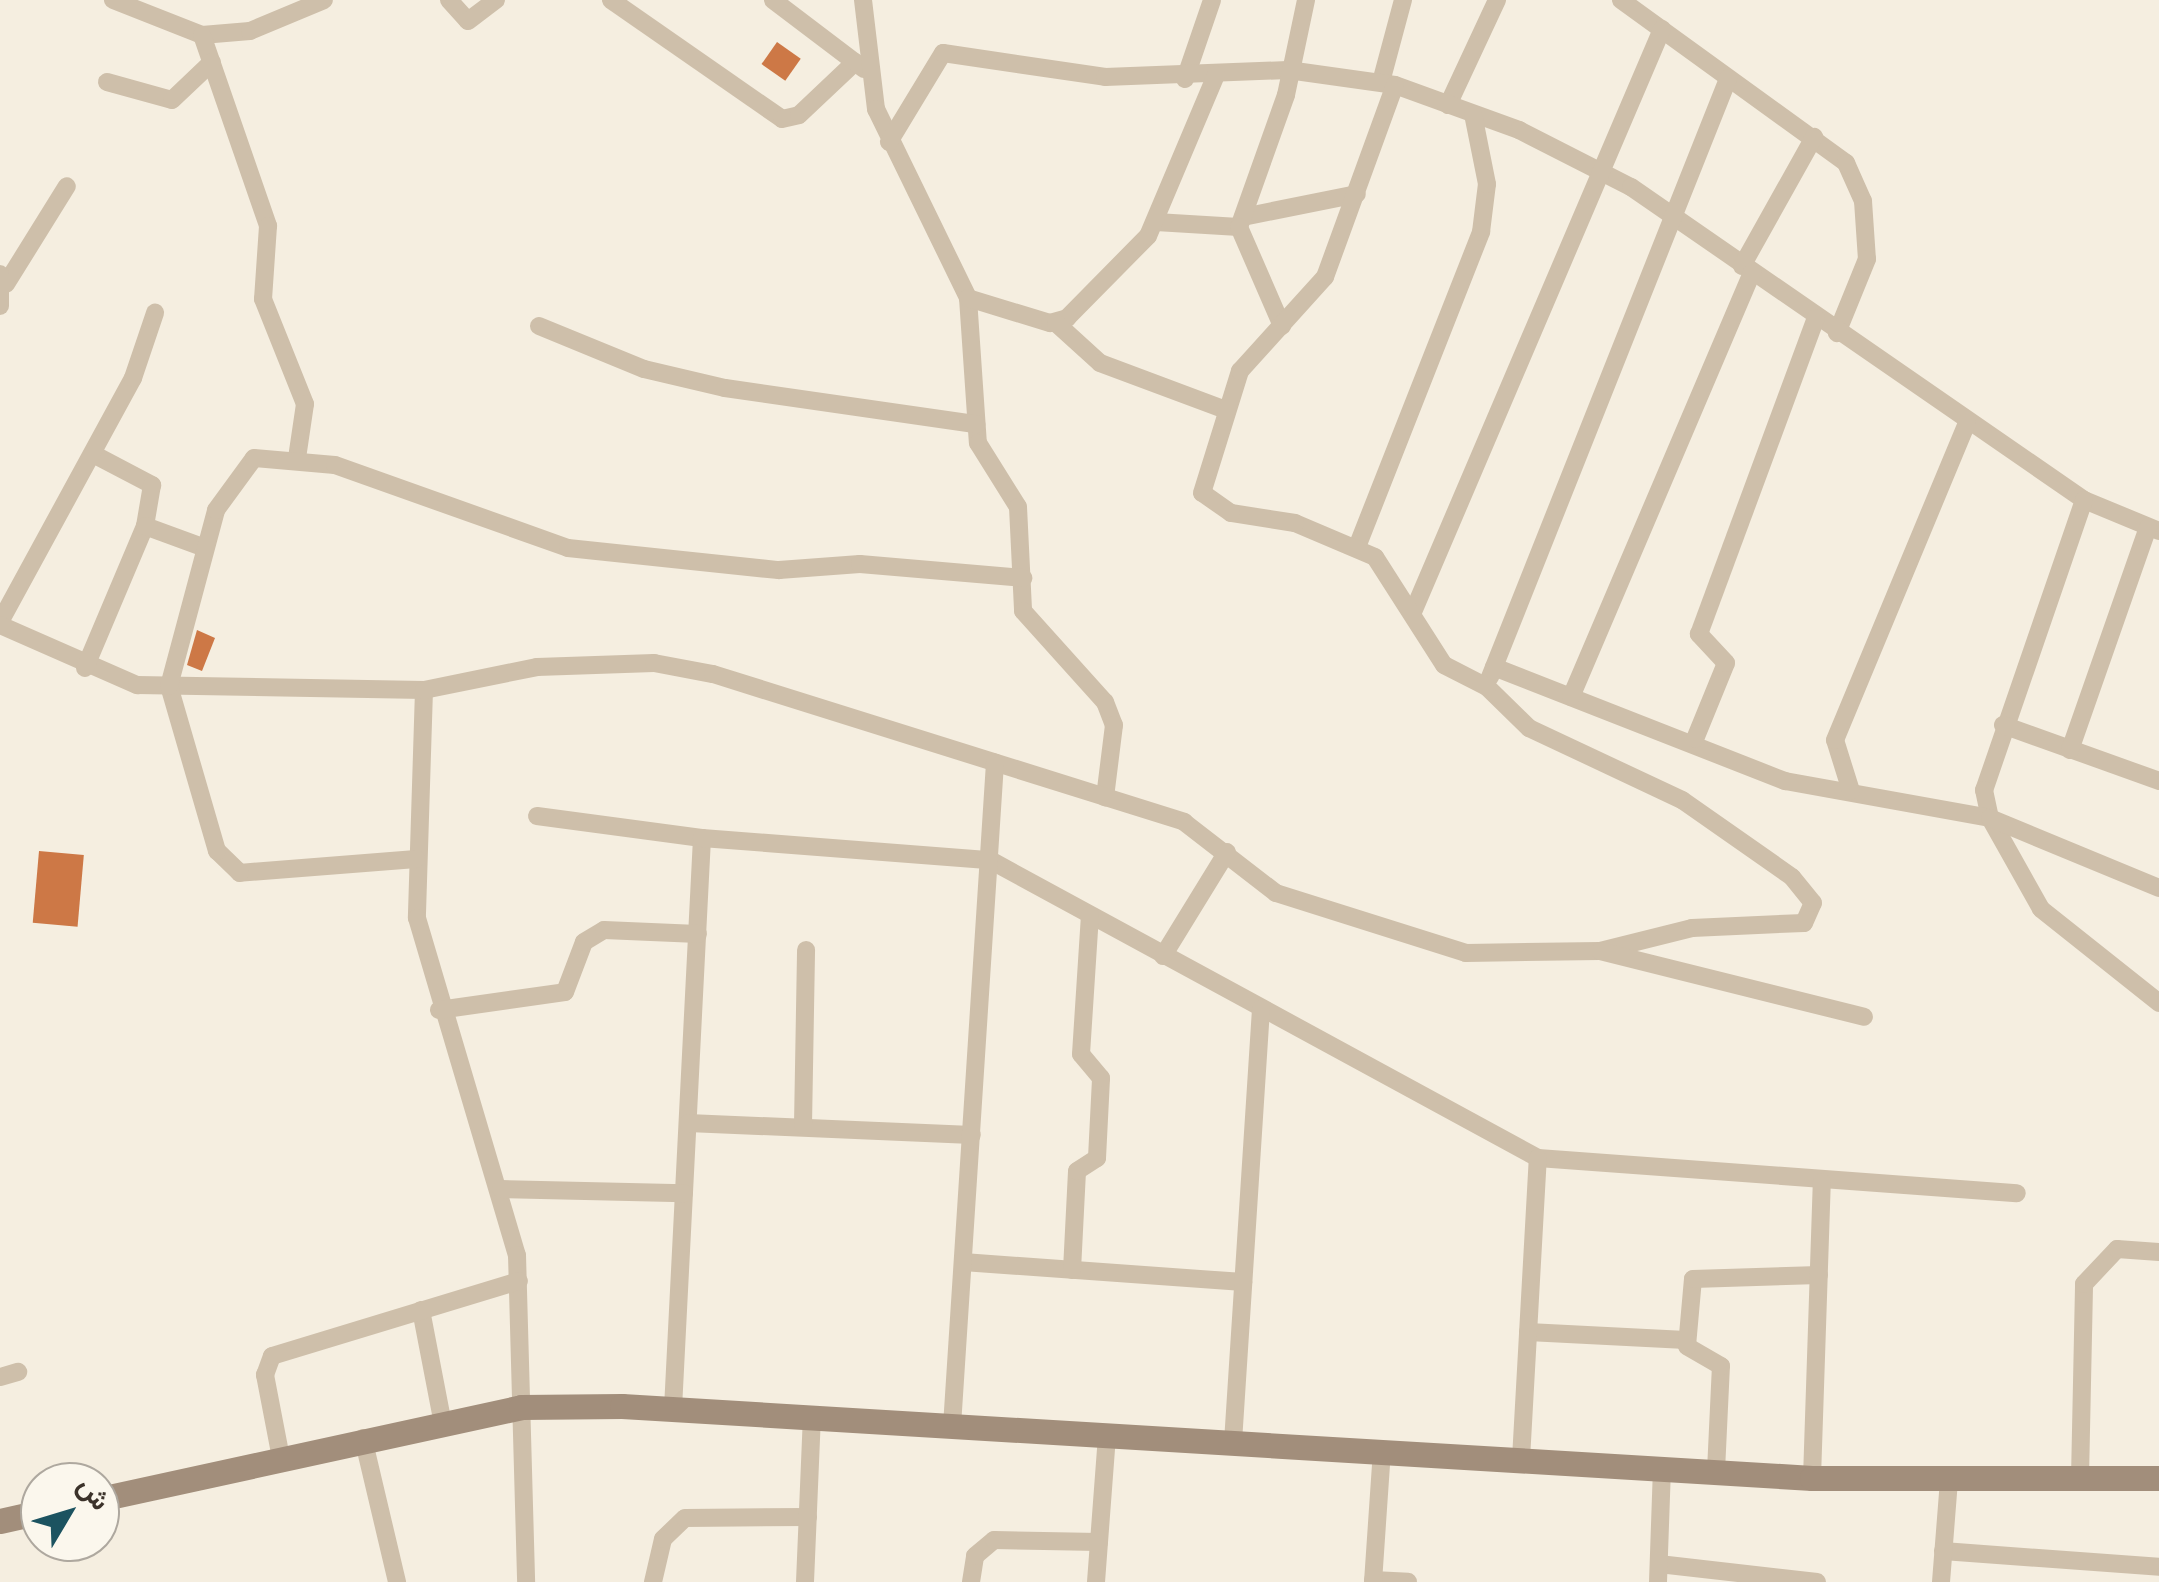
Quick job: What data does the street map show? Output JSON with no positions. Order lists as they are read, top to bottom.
{
  "north": "top right"
}
